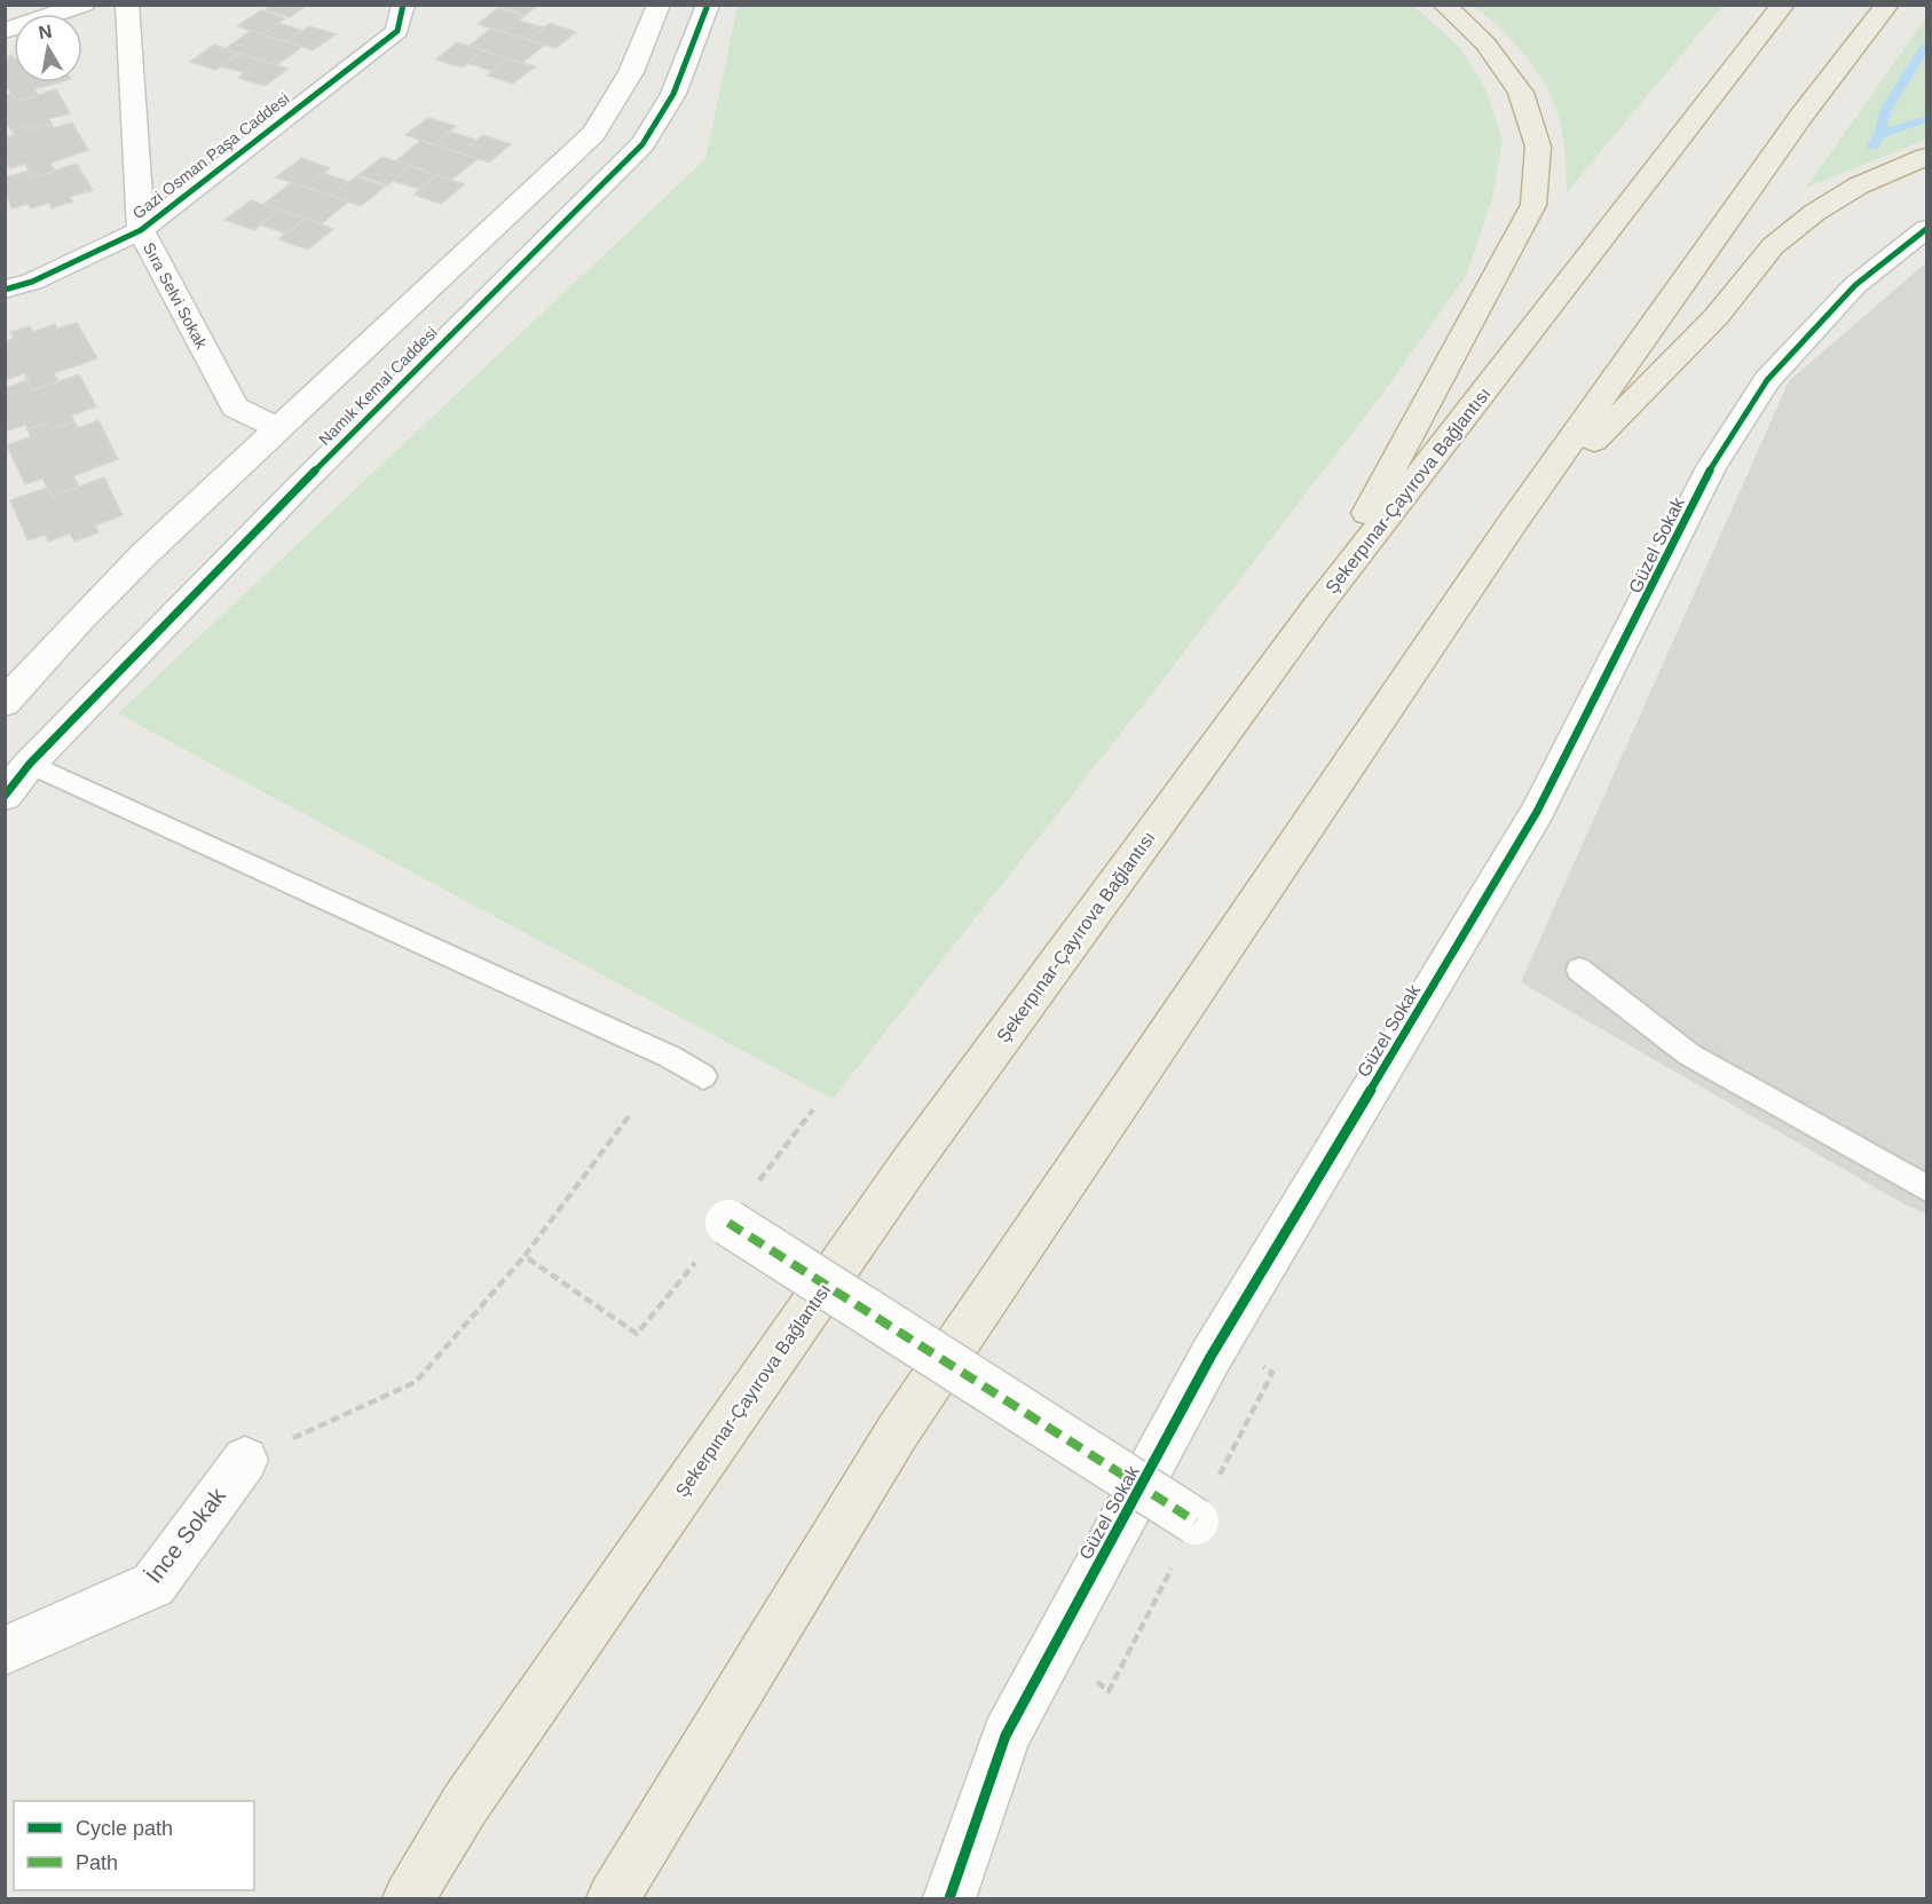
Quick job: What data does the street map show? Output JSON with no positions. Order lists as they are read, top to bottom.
{
  "streets": {
    "highway": ["Şekerpınar-Çayırova Bağlantısı"],
    "street": [
      "Gazi Osman Paşa Caddesi",
      "Sıra Selvi Sokak",
      "Namık Kemal Caddesi",
      "Güzel Sokak",
      "İnce Sokak"
    ]
  },
  "crossings": [
    ["Gazi Osman Paşa Caddesi", "Sıra Selvi Sokak"],
    ["Sıra Selvi Sokak", "Namık Kemal Caddesi"]
  ],
  "legend": ["Cycle path", "Path"],
  "north": "top"
}
